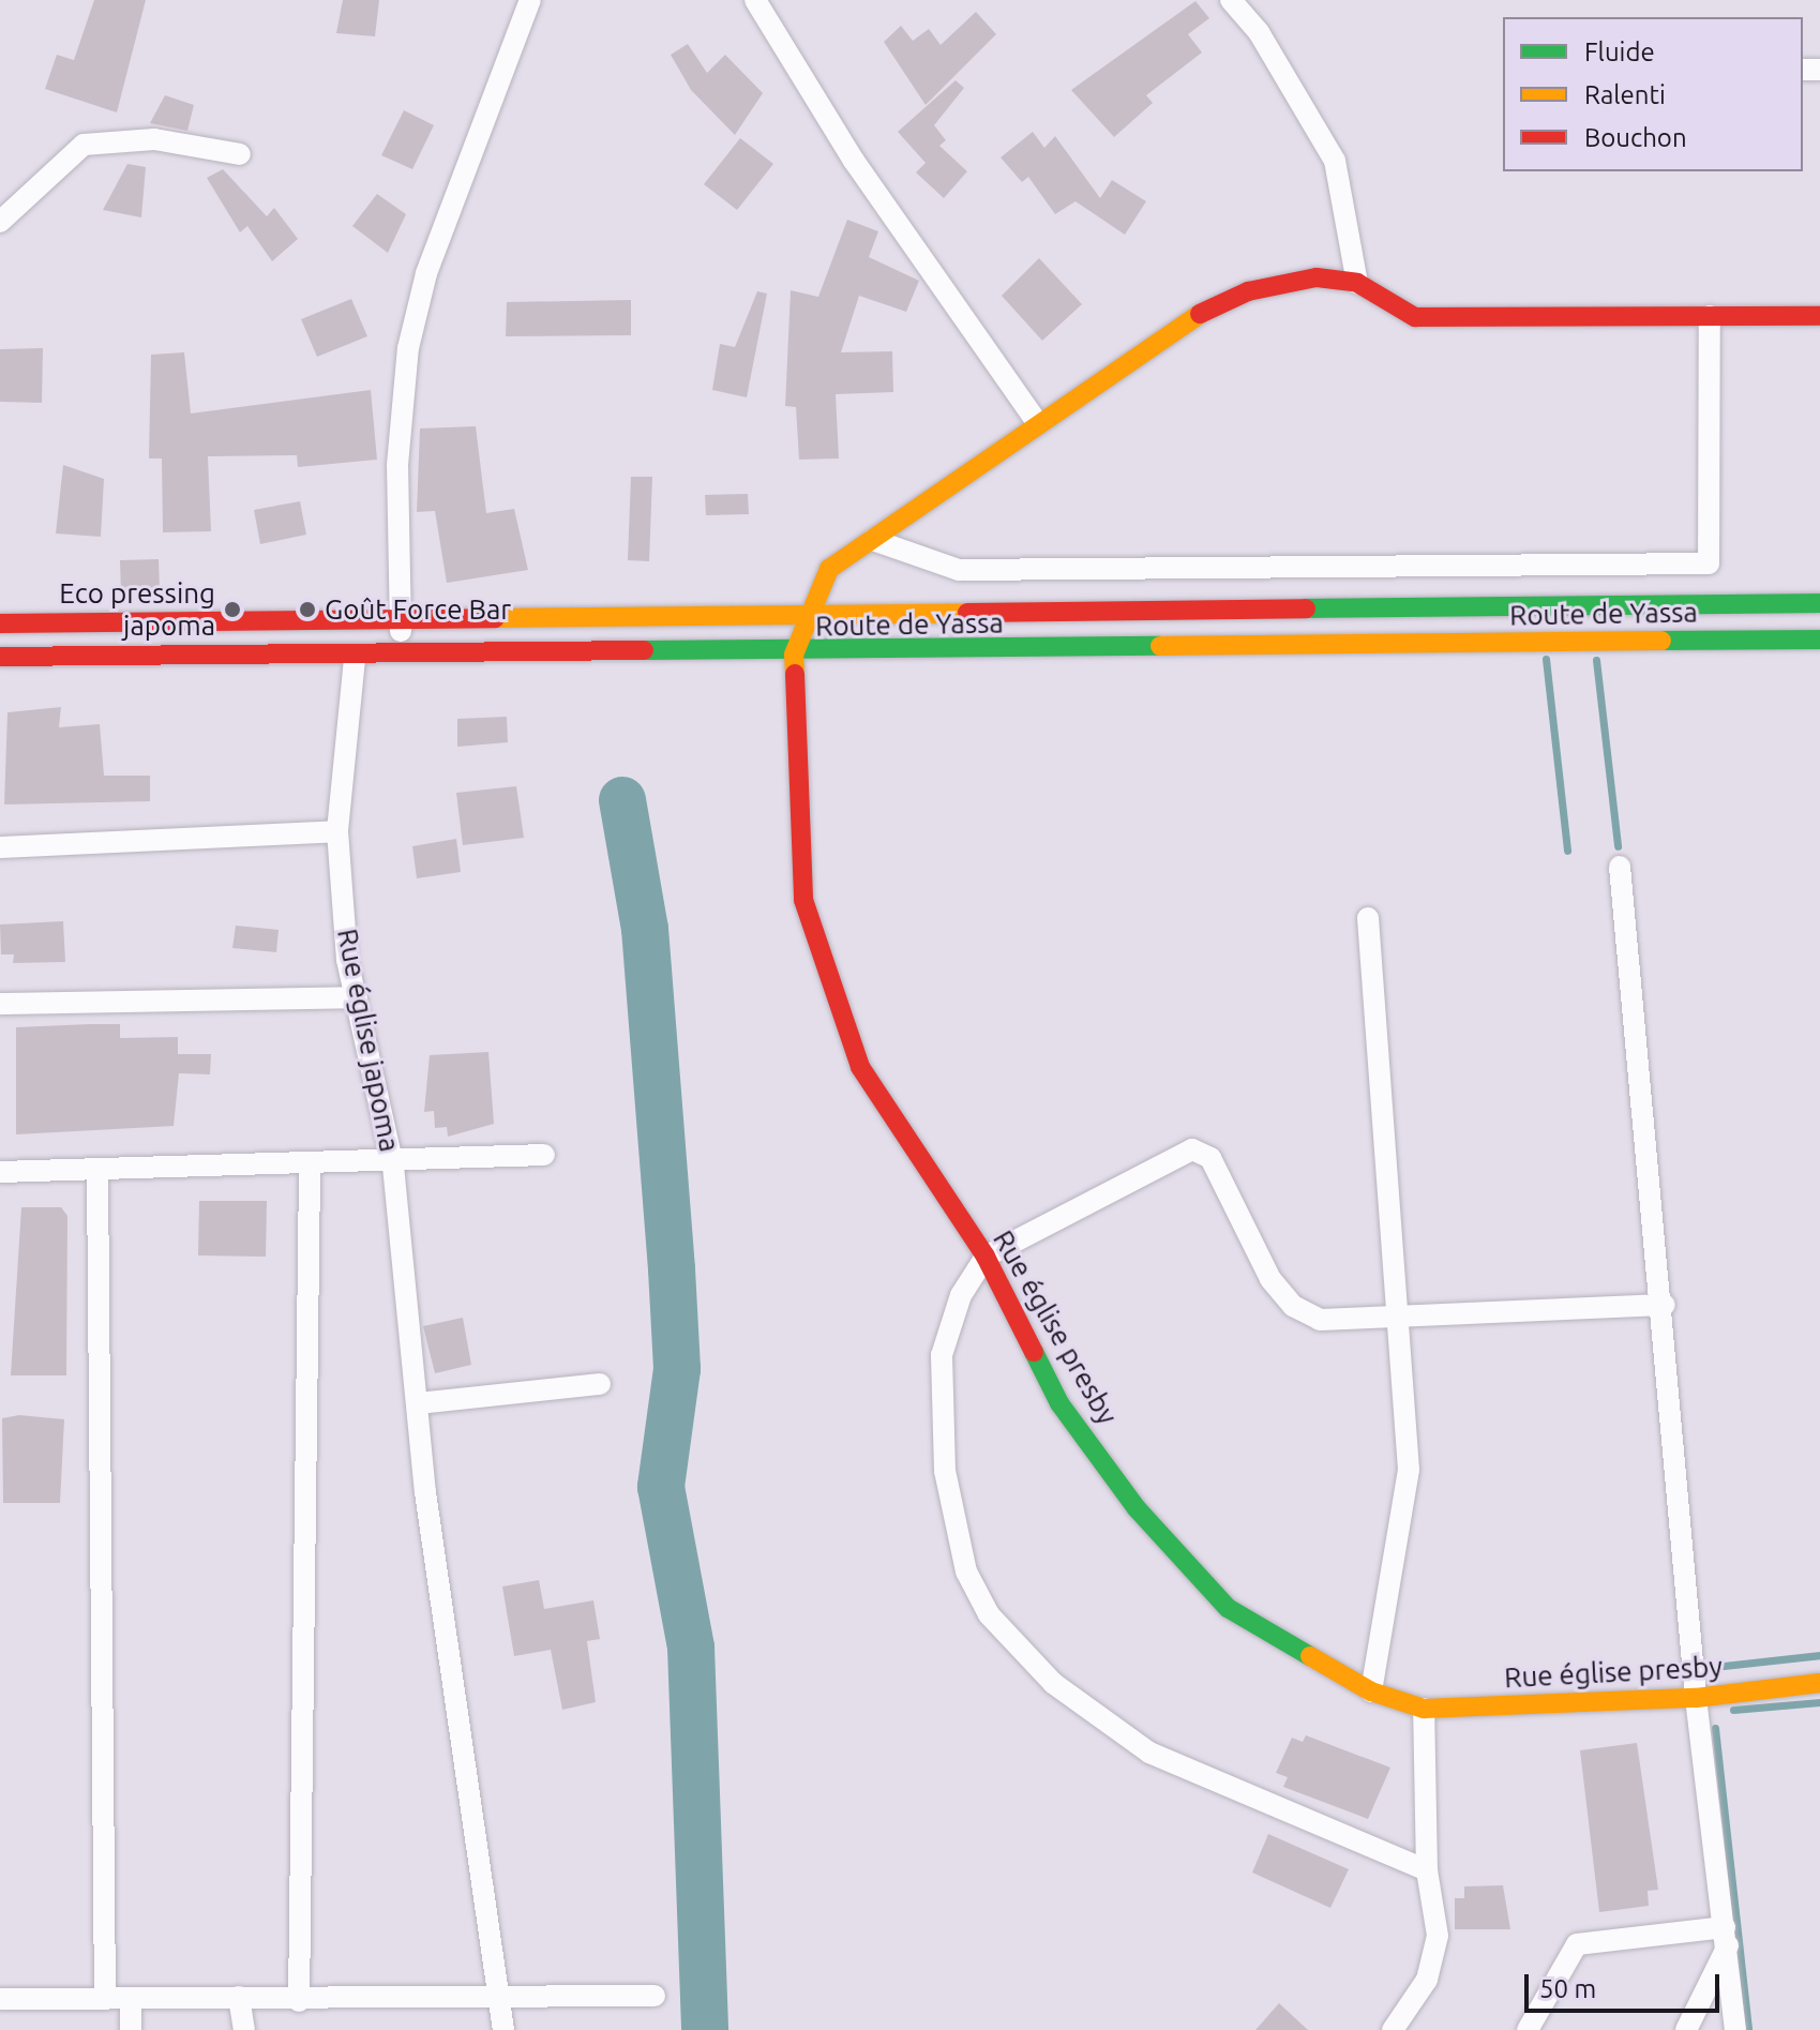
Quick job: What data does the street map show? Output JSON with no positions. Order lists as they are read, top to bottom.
{
  "streets": {
    "main road": ["Route de Yassa", "Rue église presby"],
    "street": ["Rue église japoma"]
  },
  "crossings": [
    ["Route de Yassa", "Rue église japoma"],
    ["Route de Yassa", "Rue église presby"]
  ],
  "places": ["Eco pressing japoma", "Goût Force Bar"],
  "legend": ["Fluide", "Ralenti", "Bouchon"],
  "scale_bar": "50 m"
}
